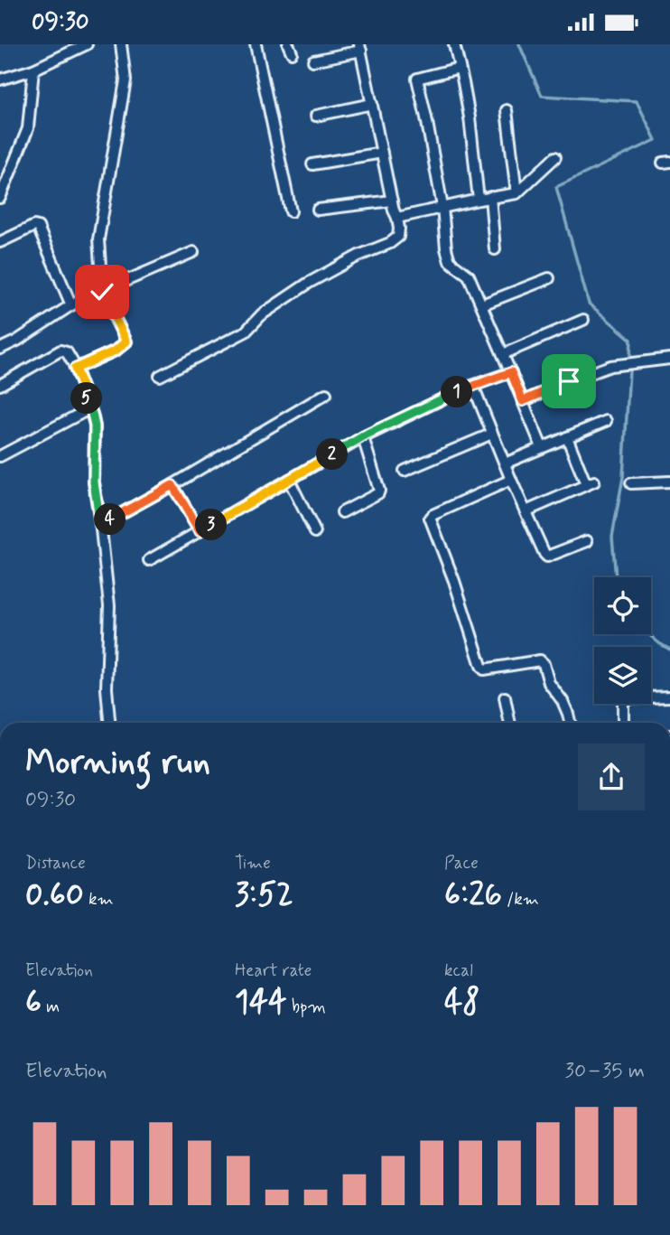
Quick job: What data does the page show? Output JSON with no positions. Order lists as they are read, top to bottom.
{
  "page": {
    "status": "09:30",
    "pins": [
      "1",
      "5",
      "2",
      "4",
      "3"
    ],
    "heading": ["Morning run", "09:30"],
    "stats": [
      ["Distance", "0.60 km"],
      ["Time", "3:52"],
      ["Pace", "6:26 /km"],
      ["Elevation", "6 m"],
      ["Heart rate", "144 bpm"],
      ["kcal", "48"]
    ],
    "chart": ["Elevation", "30–35 m"]
  }
}
